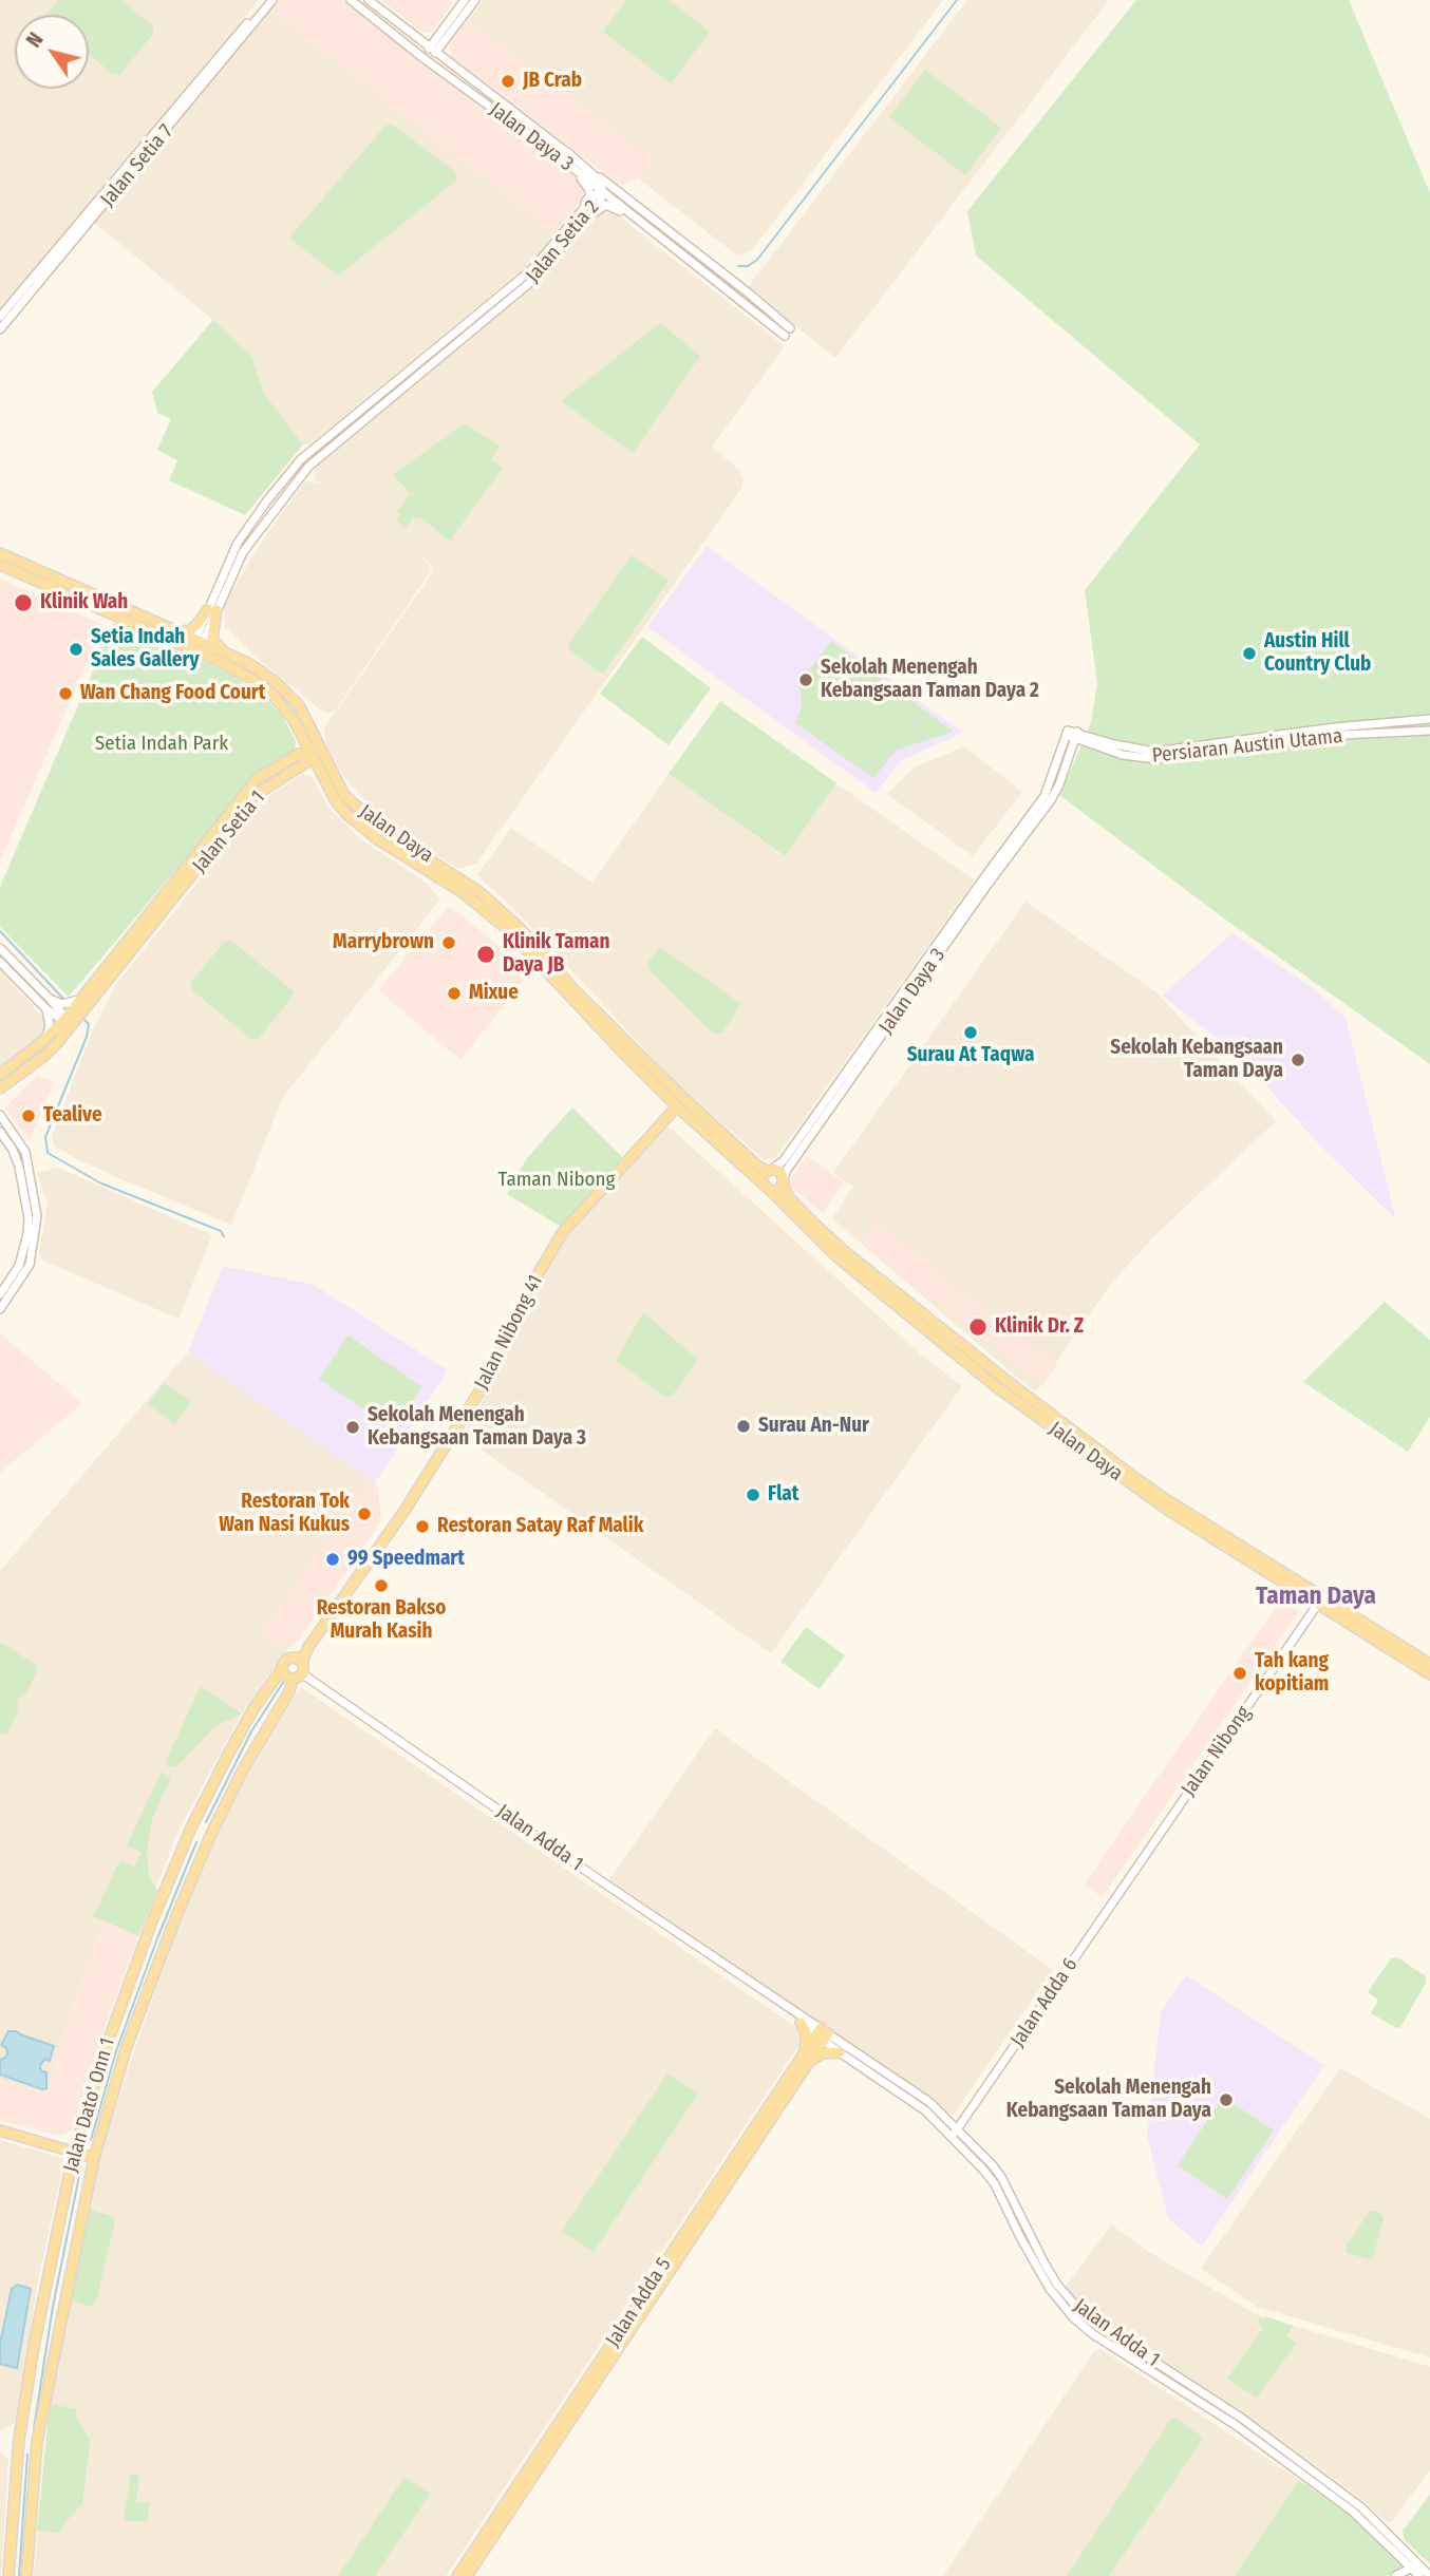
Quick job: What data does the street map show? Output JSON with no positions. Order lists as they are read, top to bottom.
{
  "streets": {
    "main road": [
      "Jalan Setia 1",
      "Jalan Daya",
      "Jalan Nibong 41",
      "Jalan Dato' Onn 1",
      "Jalan Adda 5"
    ],
    "street": [
      "Jalan Daya 3",
      "Jalan Setia 7",
      "Jalan Setia 2",
      "Persiaran Austin Utama",
      "Jalan Nibong",
      "Jalan Adda 1",
      "Jalan Adda 6"
    ]
  },
  "crossings": [
    ["Jalan Daya 3", "Jalan Setia 2"],
    ["Jalan Daya 3", "Jalan Daya"],
    ["Jalan Setia 2", "Jalan Daya"],
    ["Jalan Setia 1", "Jalan Daya"],
    ["Jalan Daya", "Jalan Nibong 41"],
    ["Jalan Daya", "Jalan Nibong"],
    ["Jalan Nibong 41", "Jalan Adda 1"],
    ["Jalan Nibong 41", "Jalan Dato' Onn 1"],
    ["Jalan Nibong", "Jalan Adda 6"],
    ["Jalan Adda 1", "Jalan Adda 6"],
    ["Jalan Adda 1", "Jalan Dato' Onn 1"],
    ["Jalan Adda 1", "Jalan Adda 5"]
  ],
  "districts": ["Taman Daya"],
  "parks": ["Setia Indah Park", "Taman Nibong"],
  "places": [
    "JB Crab",
    "Klinik Wah",
    "Setia Indah Sales Gallery",
    "Austin Hill Country Club",
    "Sekolah Menengah Kebangsaan Taman Daya 2",
    "Wan Chang Food Court",
    "Marrybrown",
    "Klinik Taman Daya JB",
    "Mixue",
    "Surau At Taqwa",
    "Sekolah Kebangsaan Taman Daya",
    "Tealive",
    "Klinik Dr. Z",
    "Surau An-Nur",
    "Sekolah Menengah Kebangsaan Taman Daya 3",
    "Flat",
    "Restoran Tok Wan Nasi Kukus",
    "Restoran Satay Raf Malik",
    "99 Speedmart",
    "Restoran Bakso Murah Kasih",
    "Tah kang kopitiam",
    "Sekolah Menengah Kebangsaan Taman Daya"
  ],
  "north": "top left"
}
